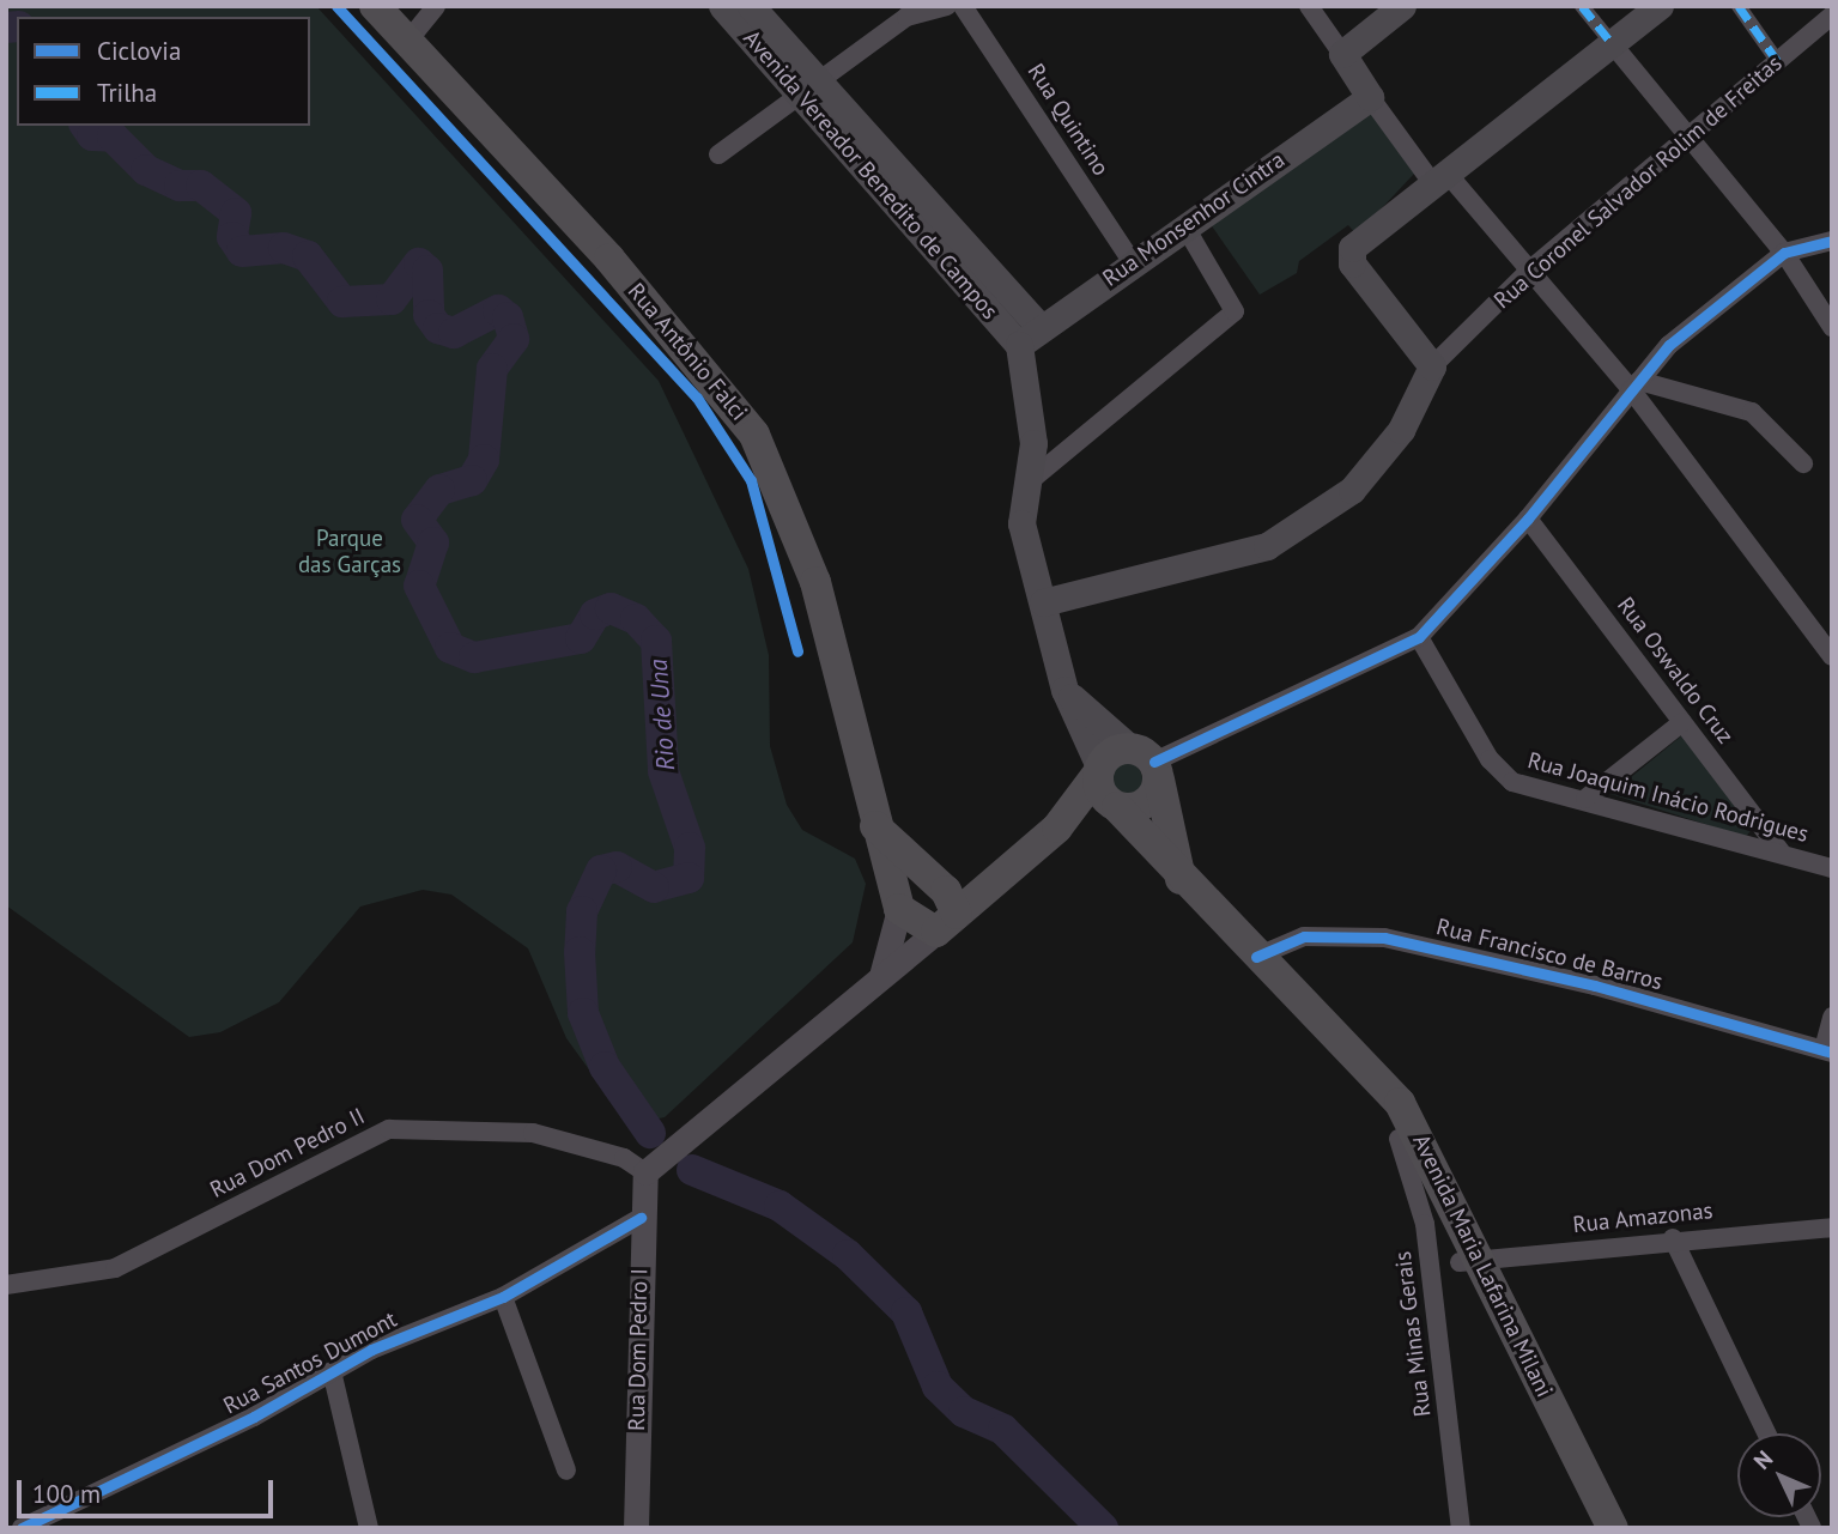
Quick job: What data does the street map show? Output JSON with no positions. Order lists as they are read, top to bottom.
{
  "streets": {
    "main road": [
      "Avenida Vereador Benedito de Campos",
      "Rua Coronel Salvador Rolim de Freitas",
      "Rua Monsenhor Cintra",
      "Rua Antônio Falci",
      "Avenida Maria Lafarina Milani"
    ],
    "street": [
      "Rua Quintino",
      "Rua Oswaldo Cruz",
      "Rua Joaquim Inácio Rodrigues",
      "Rua Francisco de Barros",
      "Rua Dom Pedro II",
      "Rua Amazonas",
      "Rua Minas Gerais",
      "Rua Dom Pedro I",
      "Rua Santos Dumont"
    ]
  },
  "crossings": [
    ["Rua Quintino", "Rua Monsenhor Cintra"],
    ["Avenida Vereador Benedito de Campos", "Rua Monsenhor Cintra"],
    ["Rua Oswaldo Cruz", "Rua Joaquim Inácio Rodrigues"],
    ["Rua Francisco de Barros", "Avenida Maria Lafarina Milani"],
    ["Rua Dom Pedro II", "Rua Dom Pedro I"],
    ["Rua Amazonas", "Avenida Maria Lafarina Milani"],
    ["Avenida Maria Lafarina Milani", "Rua Minas Gerais"],
    ["Rua Dom Pedro I", "Rua Santos Dumont"]
  ],
  "water": ["Rio de Una"],
  "parks": ["Parque das Garças"],
  "legend": ["Ciclovia", "Trilha"],
  "scale_bar": "100 m",
  "north": "top left"
}
